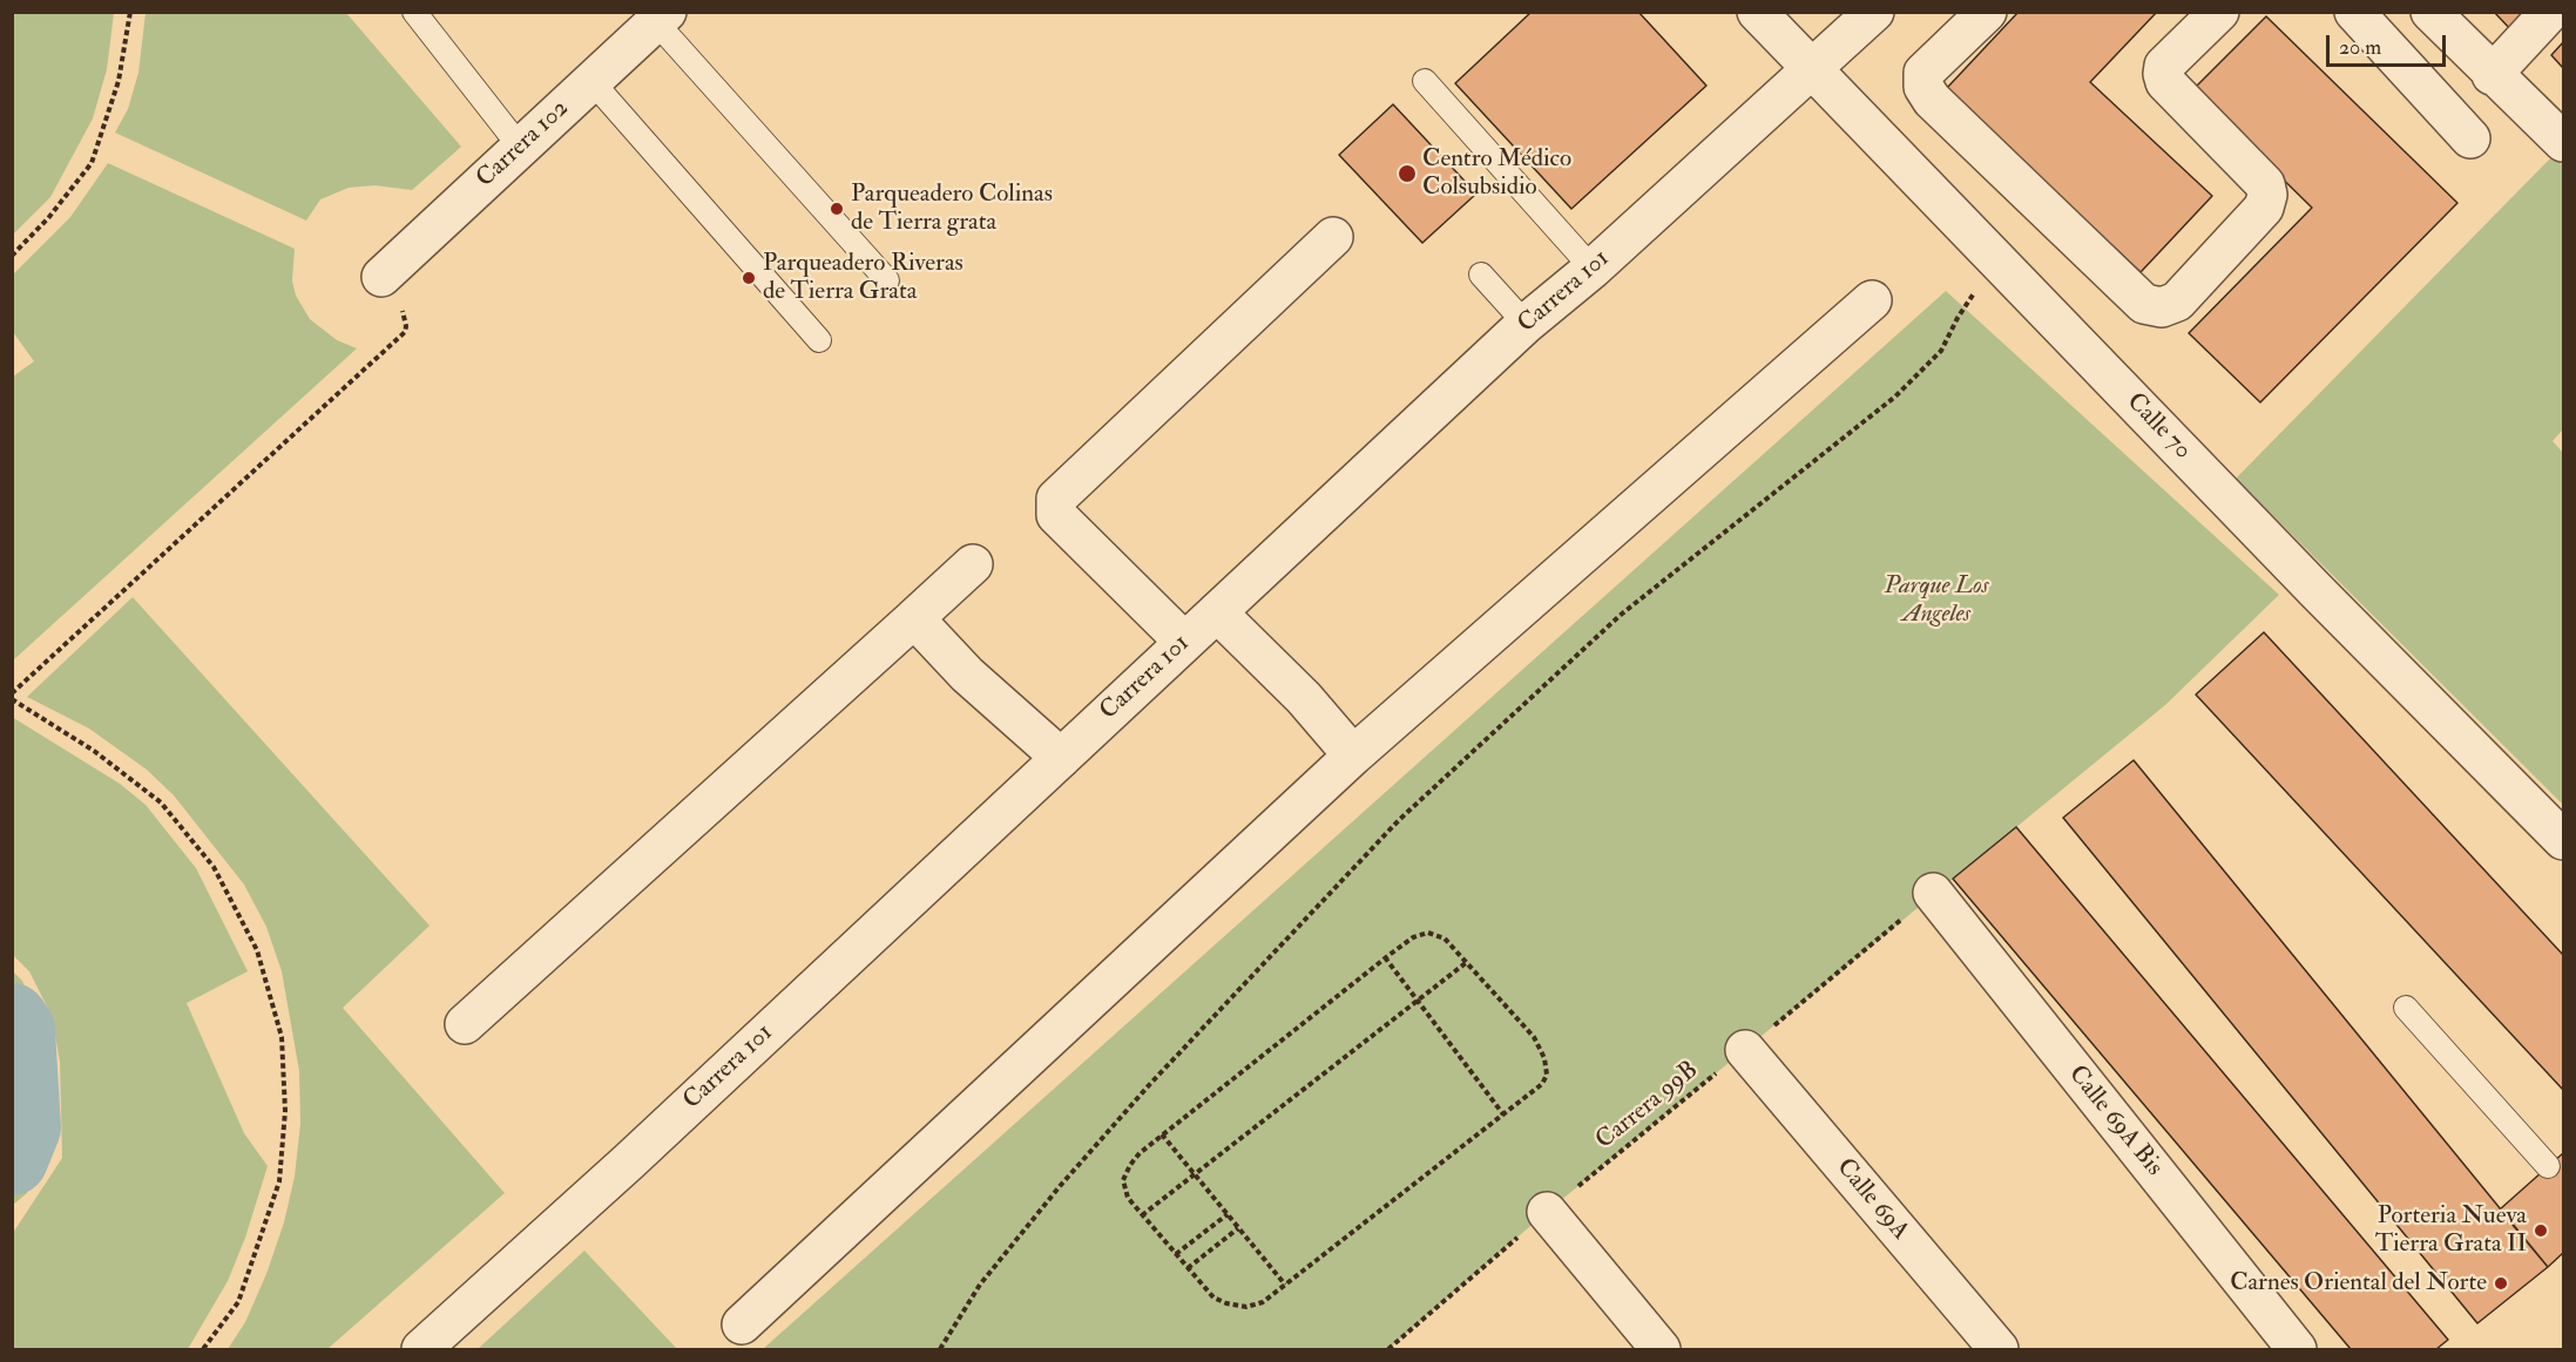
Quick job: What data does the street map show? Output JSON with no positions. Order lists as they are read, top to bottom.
{
  "streets": {
    "street": [
      "Carrera 102",
      "Carrera 101",
      "Calle 70",
      "Calle 69A Bis",
      "Calle 69A"
    ],
    "path": ["Carrera 99B"]
  },
  "crossings": [
    ["Carrera 101", "Calle 70"],
    ["Carrera 99B", "Calle 69A Bis"],
    ["Carrera 99B", "Calle 69A"]
  ],
  "parks": ["Parque Los Angeles"],
  "places": [
    "Centro Médico Colsubsidio",
    "Parqueadero Colinas de Tierra grata",
    "Parqueadero Riveras de Tierra Grata",
    "Porteria Nueva Tierra Grata II",
    "Carnes Oriental del Norte"
  ],
  "scale_bar": "20 m"
}
